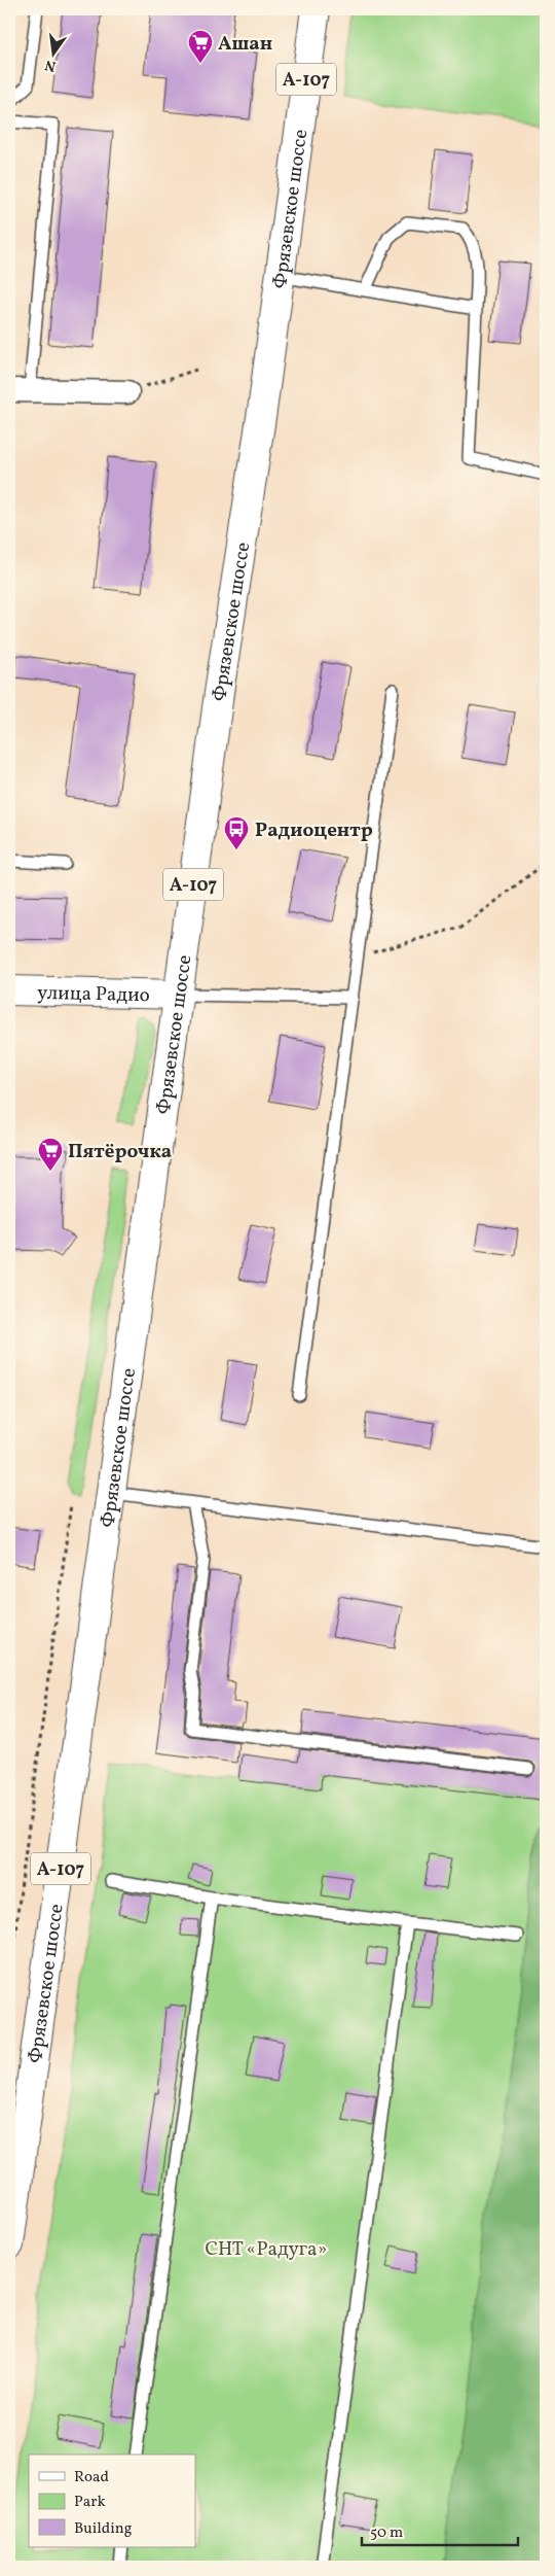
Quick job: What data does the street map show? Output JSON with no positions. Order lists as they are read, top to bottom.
{
  "streets": {
    "main road": ["А-107", "Фрязевское шоссе", "улица Радио"]
  },
  "crossings": [
    ["Фрязевское шоссе", "улица Радио"]
  ],
  "parks": ["СНТ «Радуга»"],
  "places": {
    "supermarket": ["Ашан", "Пятёрочка"],
    "bus stop": ["Радиоцентр"]
  },
  "legend": ["Road", "Park", "Building"],
  "scale_bar": "50 m",
  "north": "bottom"
}
